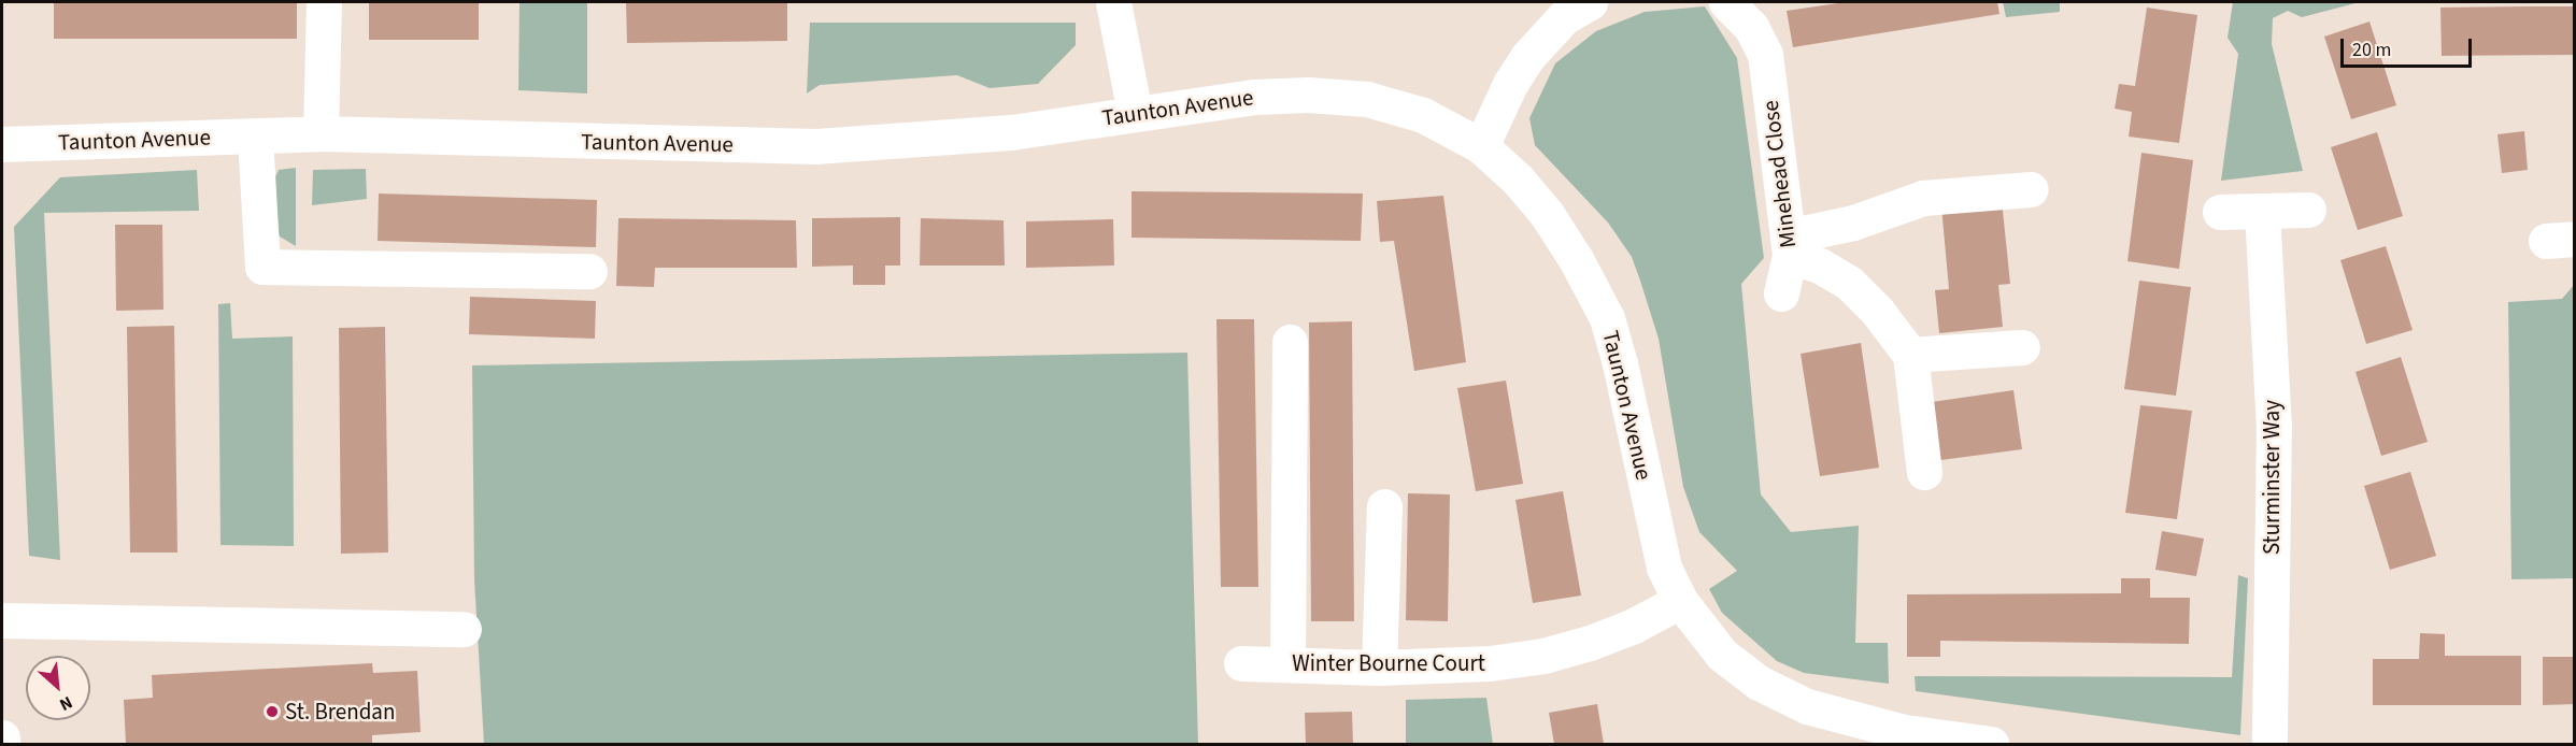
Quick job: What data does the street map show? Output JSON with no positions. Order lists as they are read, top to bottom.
{
  "streets": {
    "street": [
      "Taunton Avenue",
      "Minehead Close",
      "Sturminster Way",
      "Winter Bourne Court"
    ]
  },
  "crossings": [
    ["Taunton Avenue", "Winter Bourne Court"]
  ],
  "places": ["St. Brendan"],
  "scale_bar": "20 m",
  "north": "bottom right"
}
